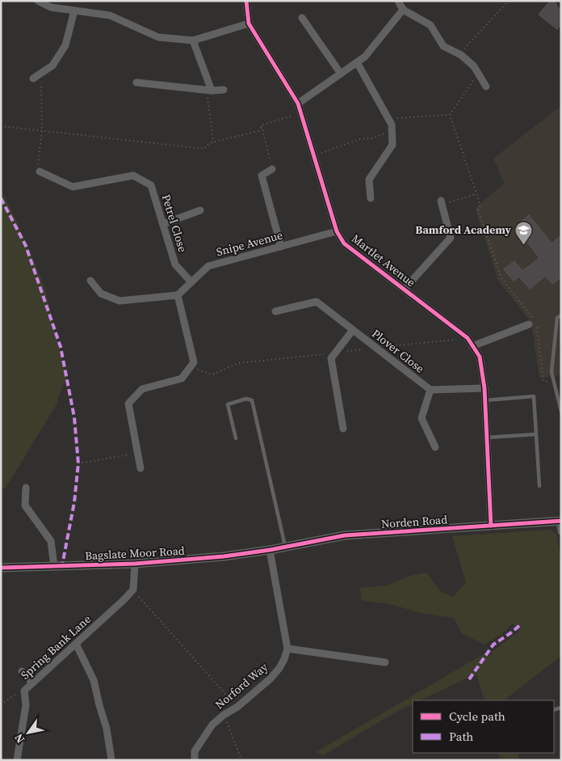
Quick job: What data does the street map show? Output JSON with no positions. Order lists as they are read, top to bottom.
{
  "streets": {
    "street": [
      "Petrel Close",
      "Snipe Avenue",
      "Martlet Avenue",
      "Plover Close",
      "Norden Road",
      "Bagslate Moor Road",
      "Spring Bank Lane",
      "Norford Way"
    ]
  },
  "crossings": [
    ["Petrel Close", "Snipe Avenue"],
    ["Snipe Avenue", "Martlet Avenue"],
    ["Martlet Avenue", "Norden Road"],
    ["Norden Road", "Bagslate Moor Road"]
  ],
  "places": {
    "school or university": ["Bamford Academy"]
  },
  "legend": ["Cycle path", "Path"],
  "north": "bottom left"
}
